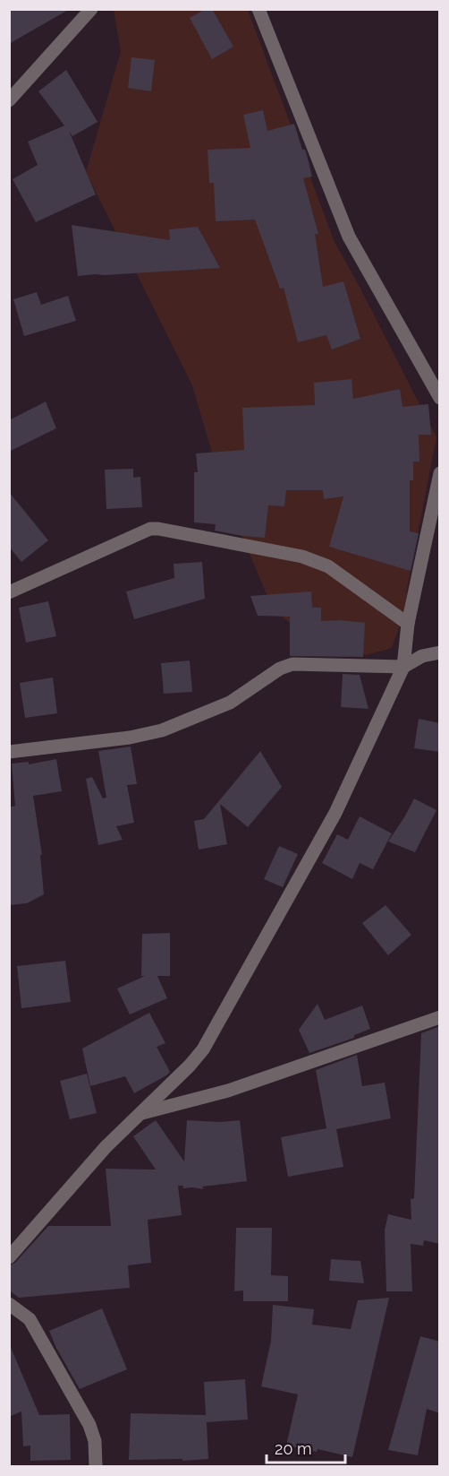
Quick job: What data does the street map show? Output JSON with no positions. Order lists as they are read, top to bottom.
{
  "scale_bar": "20 m"
}
